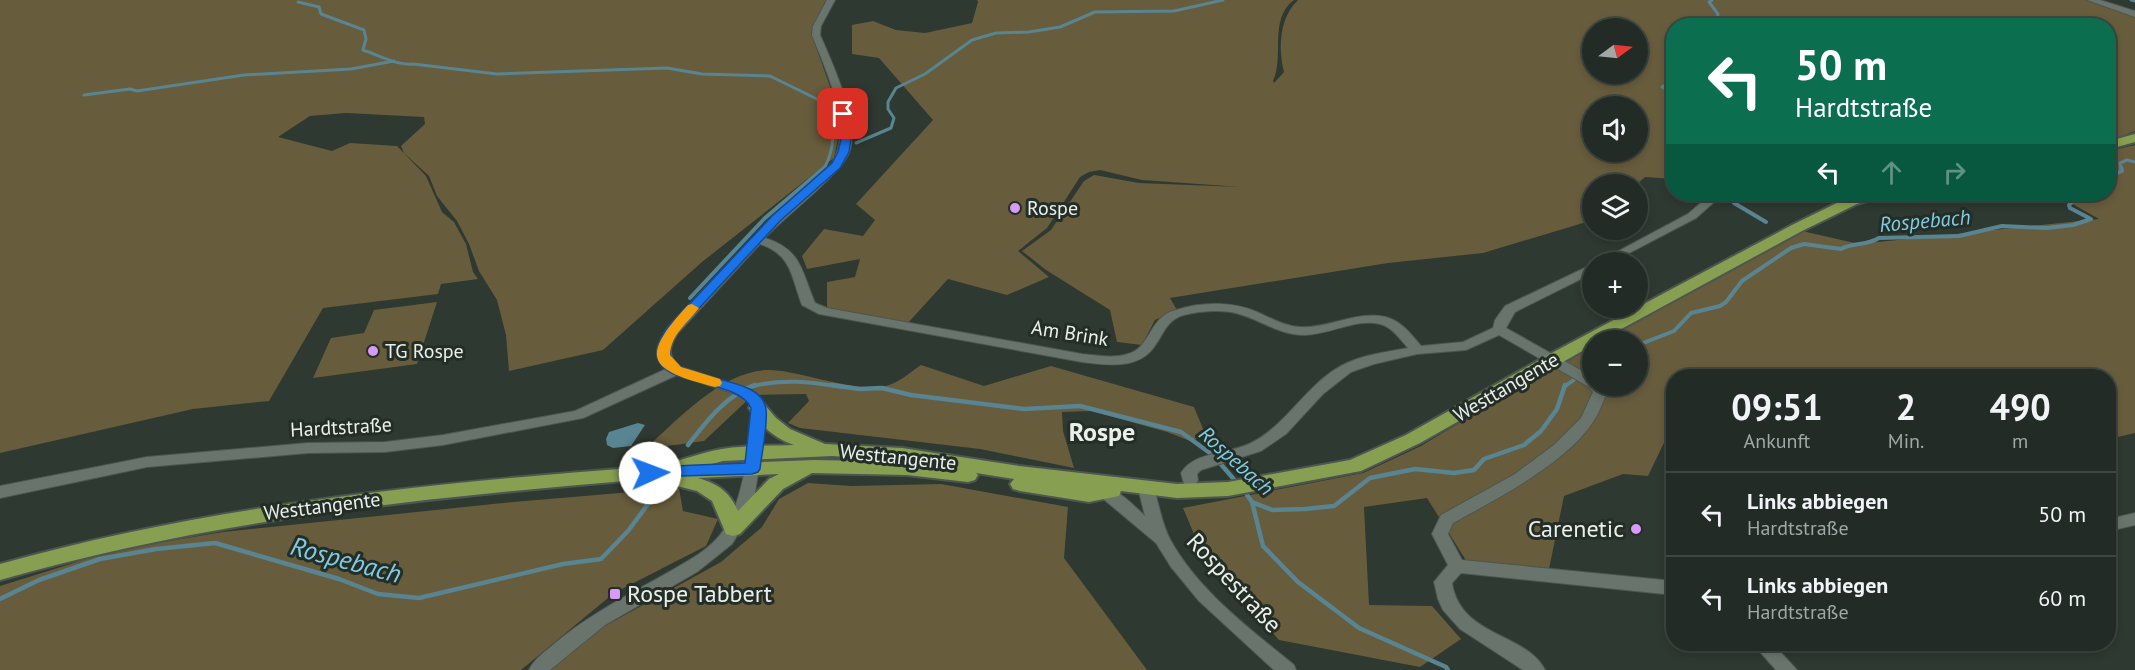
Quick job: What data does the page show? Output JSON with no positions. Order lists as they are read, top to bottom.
{
  "streets": {
    "main road": ["Westtangente"],
    "street": ["Am Brink", "Hardtstraße", "Rospestraße"]
  },
  "crossings": [
    ["Westtangente", "Rospestraße"]
  ],
  "districts": ["Rospe"],
  "water": ["Rospebach"],
  "places": {
    "other": ["Rospe", "TG Rospe", "Carenetic"],
    "transit": ["Rospe Tabbert"]
  },
  "north": "right",
  "page": {
    "map_buttons": ["+", "−"],
    "turn": ["50 m", "Hardtstraße"],
    "eta": [
      "09:51",
      "Ankunft",
      "2",
      "Min.",
      "490",
      "m"
    ],
    "list": [
      {
        "name": "Links abbiegen",
        "note": "Hardtstraße",
        "value": "50 m"
      },
      {
        "name": "Links abbiegen",
        "note": "Hardtstraße",
        "value": "60 m"
      }
    ]
  }
}
